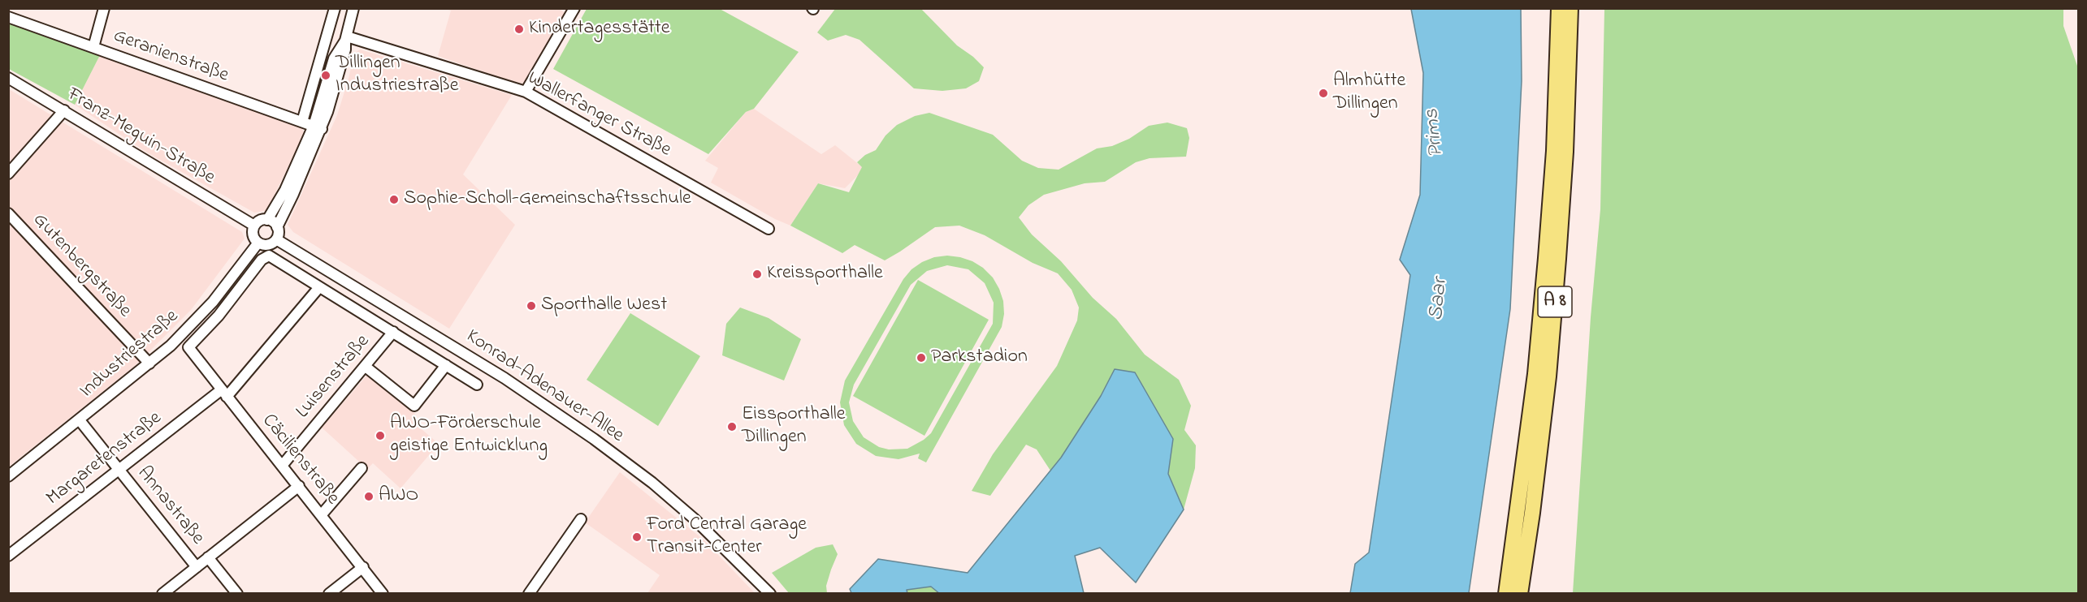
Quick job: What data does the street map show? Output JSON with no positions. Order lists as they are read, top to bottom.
{
  "streets": {
    "highway": ["A 8"],
    "street": [
      "Geranienstraße",
      "Wallerfanger Straße",
      "Franz-Meguin-Straße",
      "Gutenbergstraße",
      "Industriestraße",
      "Luisenstraße",
      "Konrad-Adenauer-Allee",
      "Margaretenstraße",
      "Cäcilienstraße",
      "Annastraße"
    ]
  },
  "crossings": [
    ["Franz-Meguin-Straße", "Industriestraße"],
    ["Franz-Meguin-Straße", "Konrad-Adenauer-Allee"],
    ["Gutenbergstraße", "Industriestraße"],
    ["Industriestraße", "Konrad-Adenauer-Allee"],
    ["Industriestraße", "Annastraße"],
    ["Luisenstraße", "Cäcilienstraße"],
    ["Margaretenstraße", "Cäcilienstraße"],
    ["Margaretenstraße", "Annastraße"]
  ],
  "water": ["Prims", "Saar"],
  "places": [
    "Kindertagesstätte",
    "Dillingen Industriestraße",
    "Almhütte Dillingen",
    "Sophie-Scholl-Gemeinschaftsschule",
    "Kreissporthalle",
    "Sporthalle West",
    "Parkstadion",
    "Eissporthalle Dillingen",
    "AWO-Förderschule geistige Entwicklung",
    "AWO",
    "Ford Central Garage Transit-Center"
  ]
}
